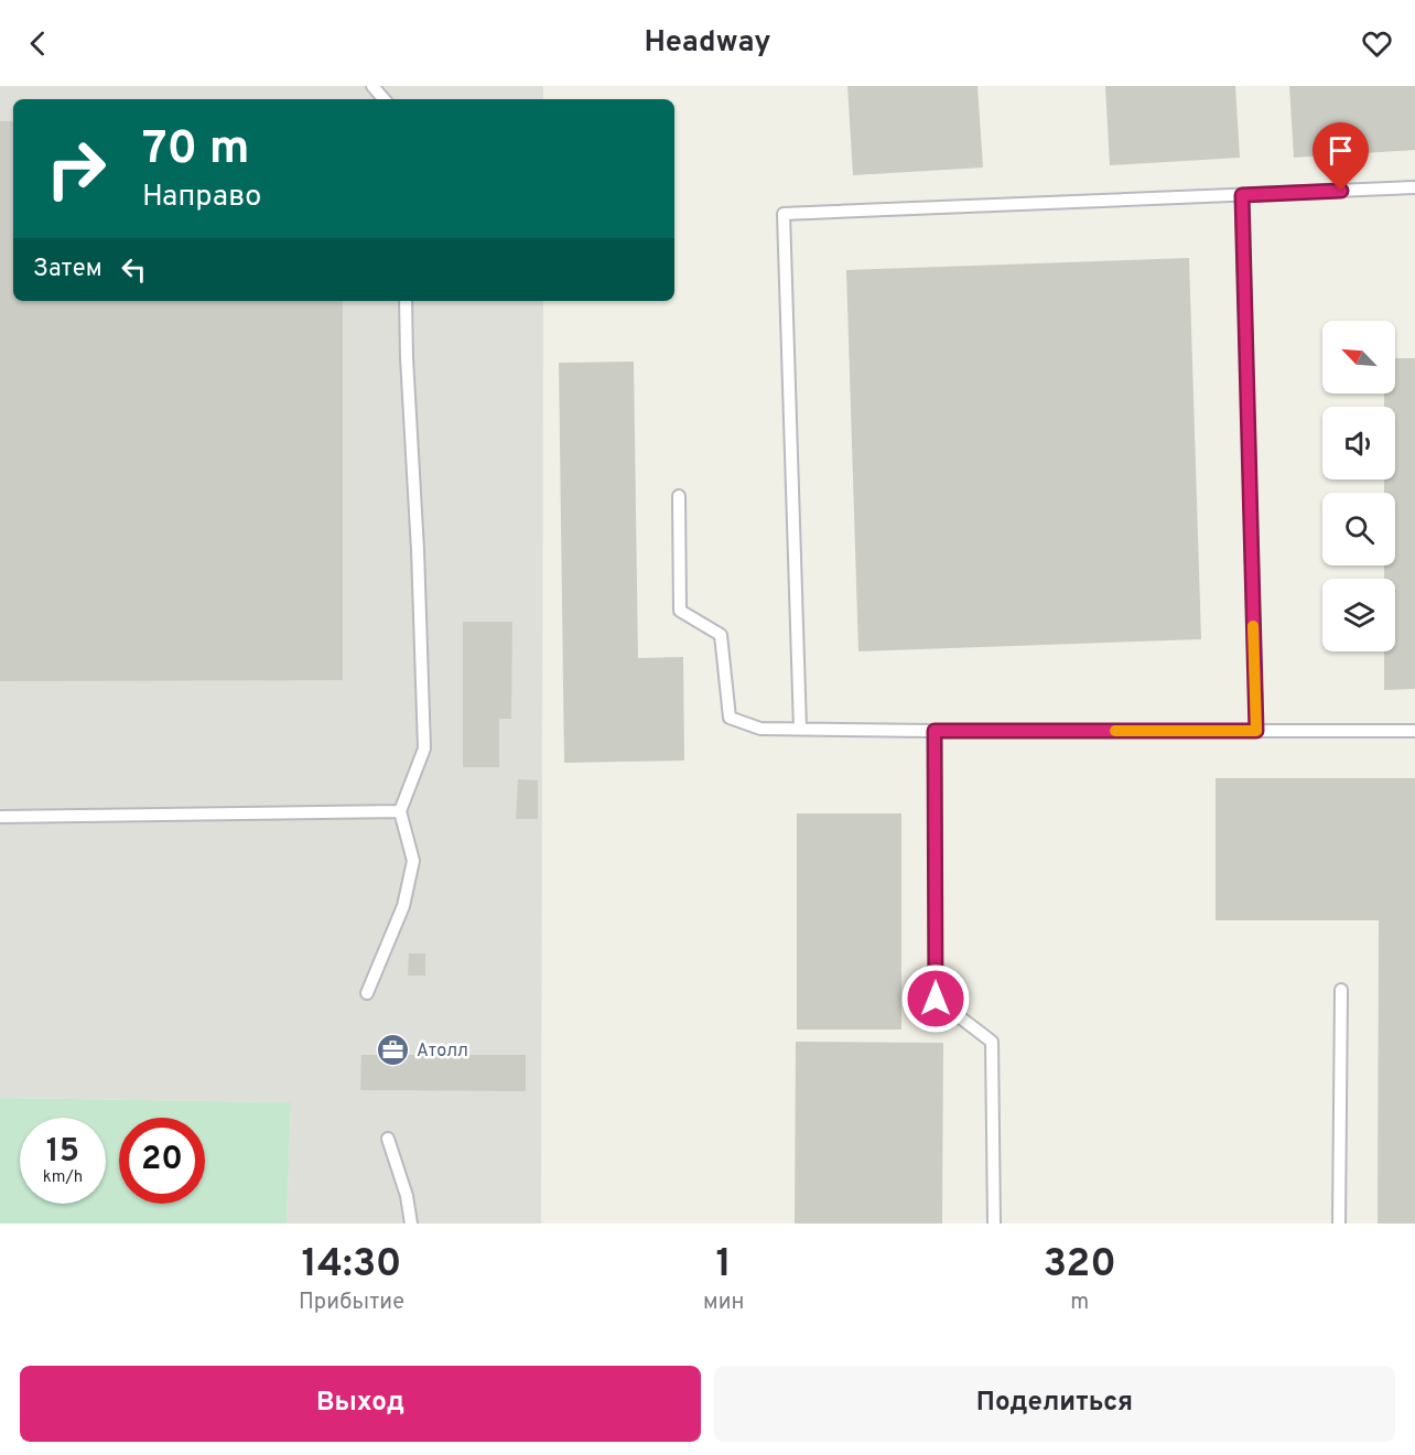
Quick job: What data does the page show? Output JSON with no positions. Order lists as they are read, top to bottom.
{
  "places": {
    "office": ["Атолл"]
  },
  "north": "top left",
  "page": {
    "header": "Headway",
    "turn": ["70 m", "Направо"],
    "then": "Затем",
    "speed": "15 km/h",
    "limit": "20",
    "eta": [
      "14:30",
      "Прибытие",
      "1",
      "мин",
      "320",
      "m"
    ],
    "buttons": ["Выход", "Поделиться"]
  }
}
